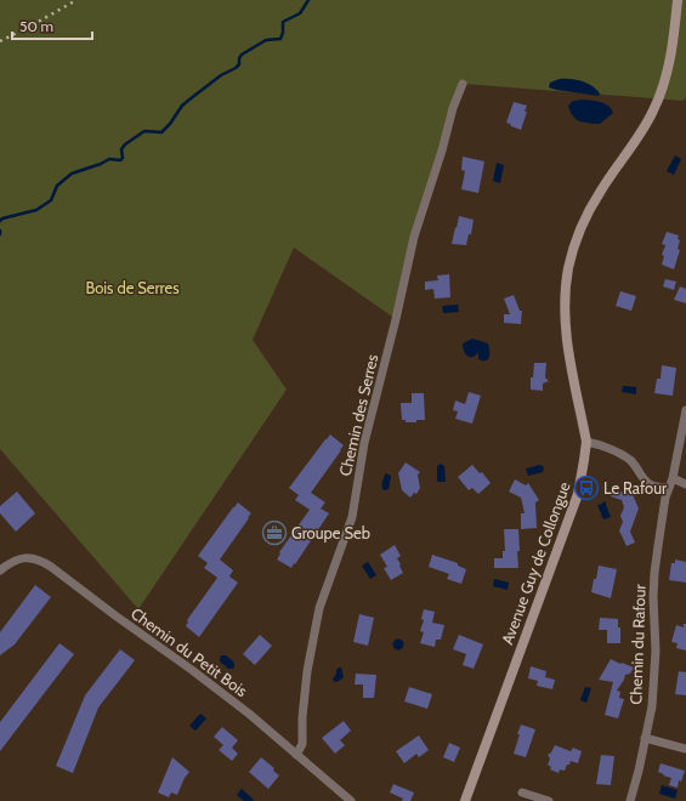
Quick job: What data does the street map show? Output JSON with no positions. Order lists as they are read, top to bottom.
{
  "streets": {
    "main road": ["Avenue Guy de Collongue"],
    "street": ["Chemin des Serres", "Chemin du Rafour", "Chemin du Petit Bois"]
  },
  "crossings": [
    ["Chemin des Serres", "Chemin du Petit Bois"]
  ],
  "parks": ["Bois de Serres"],
  "places": {
    "bus stop": ["Le Rafour"],
    "office": ["Groupe Seb"]
  },
  "scale_bar": "50 m"
}
